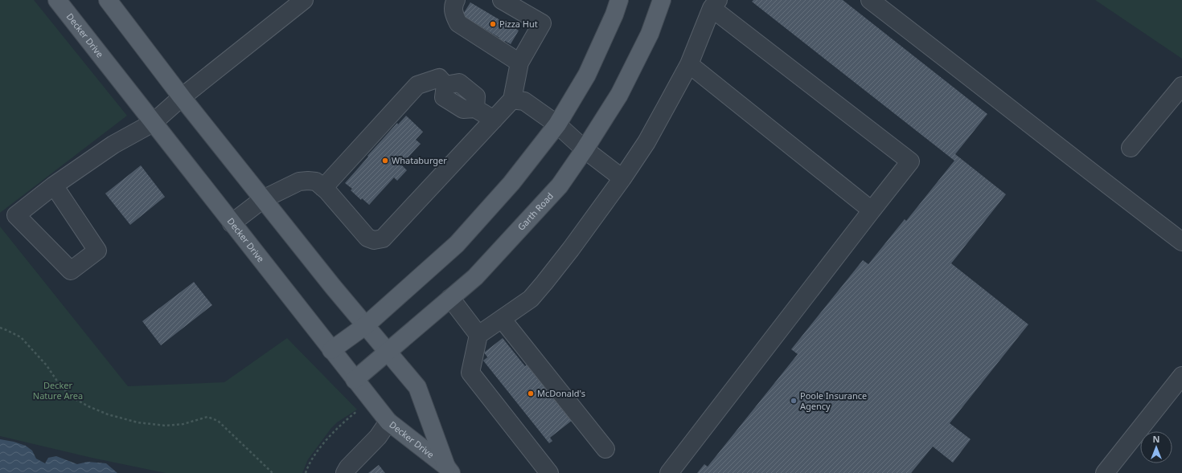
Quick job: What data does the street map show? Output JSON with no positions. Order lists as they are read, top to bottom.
{
  "streets": {
    "main road": ["Decker Drive", "Garth Road"]
  },
  "crossings": [
    ["Decker Drive", "Garth Road"]
  ],
  "parks": ["Decker Nature Area"],
  "places": [
    "Pizza Hut",
    "Whataburger",
    "McDonald's",
    "Poole Insurance Agency"
  ],
  "north": "top"
}
